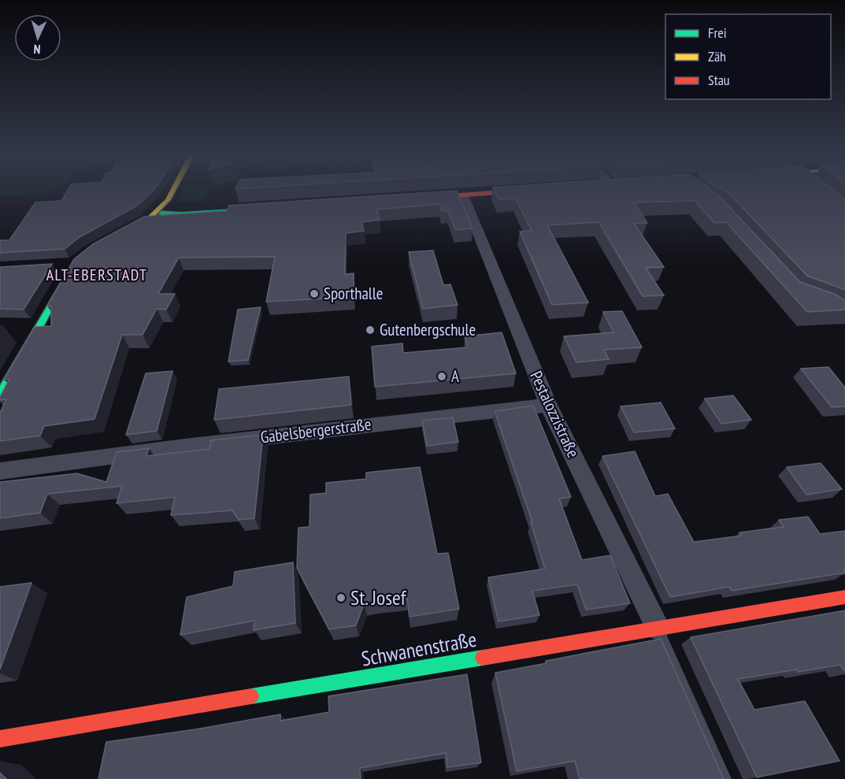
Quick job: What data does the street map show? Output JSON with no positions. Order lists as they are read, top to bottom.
{
  "streets": {
    "street": ["Pestalozzistraße", "Gabelsbergerstraße", "Schwanenstraße"]
  },
  "crossings": [
    ["Pestalozzistraße", "Gabelsbergerstraße"],
    ["Pestalozzistraße", "Schwanenstraße"]
  ],
  "districts": ["ALT-EBERSTADT"],
  "places": [
    "Sporthalle",
    "Gutenbergschule",
    "A",
    "St. Josef"
  ],
  "legend": ["Frei", "Zäh", "Stau"],
  "north": "bottom"
}
